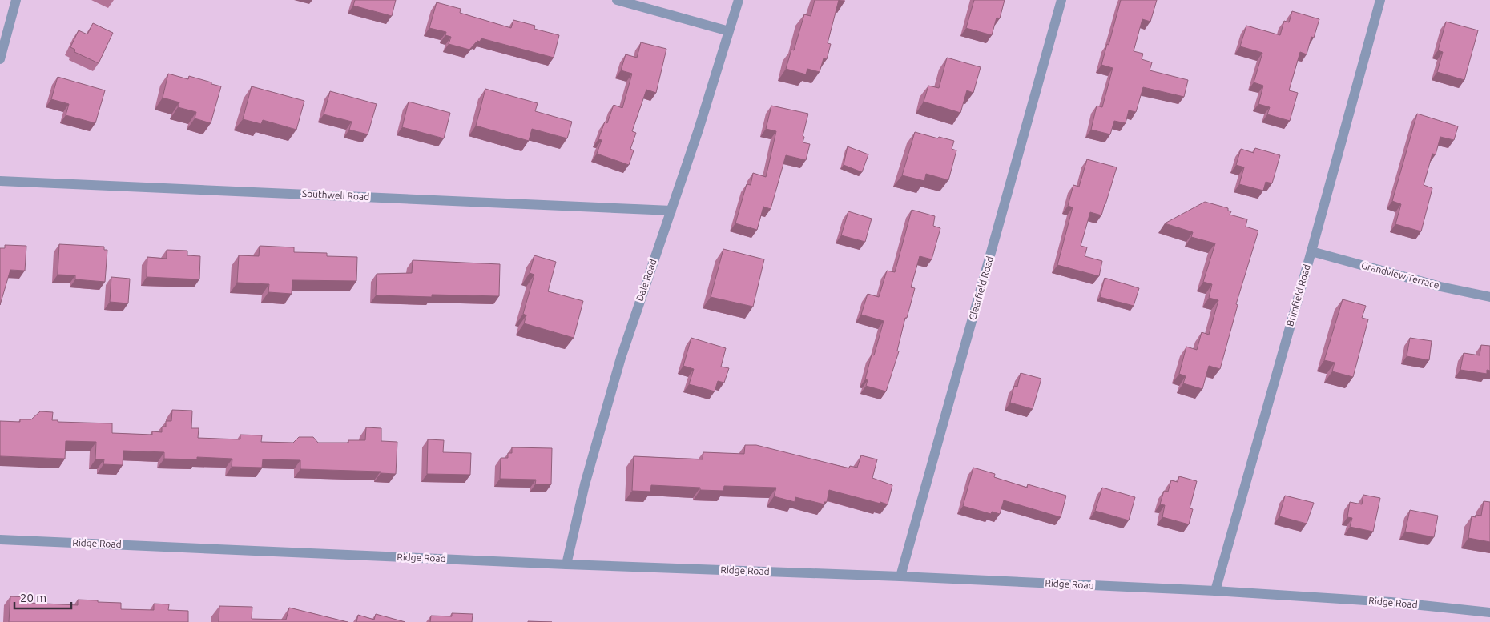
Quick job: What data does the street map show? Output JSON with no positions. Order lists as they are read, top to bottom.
{
  "streets": {
    "street": [
      "Southwell Road",
      "Grandview Terrace",
      "Dale Road",
      "Clearfield Road",
      "Brimfield Road",
      "Ridge Road"
    ]
  },
  "crossings": [
    ["Southwell Road", "Dale Road"],
    ["Grandview Terrace", "Brimfield Road"],
    ["Dale Road", "Ridge Road"],
    ["Clearfield Road", "Ridge Road"],
    ["Brimfield Road", "Ridge Road"]
  ],
  "scale_bar": "20 m"
}
